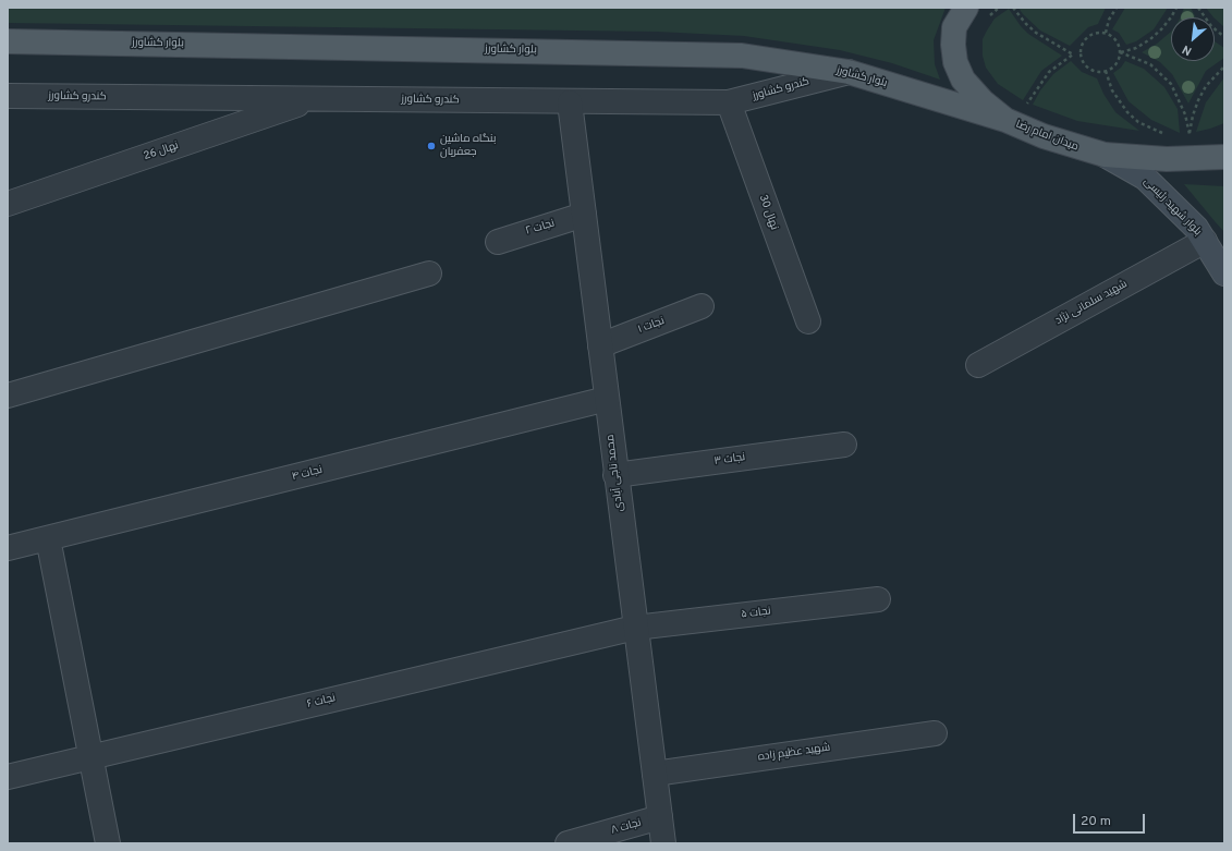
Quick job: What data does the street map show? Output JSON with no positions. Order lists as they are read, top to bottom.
{
  "streets": {
    "main road": ["بلوار کشاورز", "میدان امام رضا", "بلوار شهید رئیسی"],
    "street": [
      "کندرو کشاورز",
      "نهال 26",
      "نهال 30",
      "نجات ۲",
      "شهید سلمانی نژاد",
      "نجات ۱",
      "نجات ۳",
      "محمد ناجی آبادی",
      "نجات ۴",
      "نجات ۵",
      "نجات ۶",
      "شهید عظیم زاده",
      "نجات ۸"
    ]
  },
  "crossings": [
    ["بلوار کشاورز", "کندرو کشاورز"],
    ["بلوار کشاورز", "میدان امام رضا"],
    ["کندرو کشاورز", "نهال 26"],
    ["کندرو کشاورز", "نهال 30"],
    ["کندرو کشاورز", "محمد ناجی آبادی"],
    ["میدان امام رضا", "بلوار شهید رئیسی"],
    ["بلوار شهید رئیسی", "شهید سلمانی نژاد"],
    ["نجات ۲", "محمد ناجی آبادی"],
    ["نجات ۱", "محمد ناجی آبادی"],
    ["نجات ۳", "محمد ناجی آبادی"],
    ["محمد ناجی آبادی", "نجات ۴"],
    ["محمد ناجی آبادی", "نجات ۵"],
    ["محمد ناجی آبادی", "نجات ۶"],
    ["محمد ناجی آبادی", "شهید عظیم زاده"],
    ["محمد ناجی آبادی", "نجات ۸"],
    ["نجات ۵", "نجات ۶"]
  ],
  "places": ["بنگاه ماشین جعفریان"],
  "scale_bar": "20 m",
  "north": "bottom left"
}
